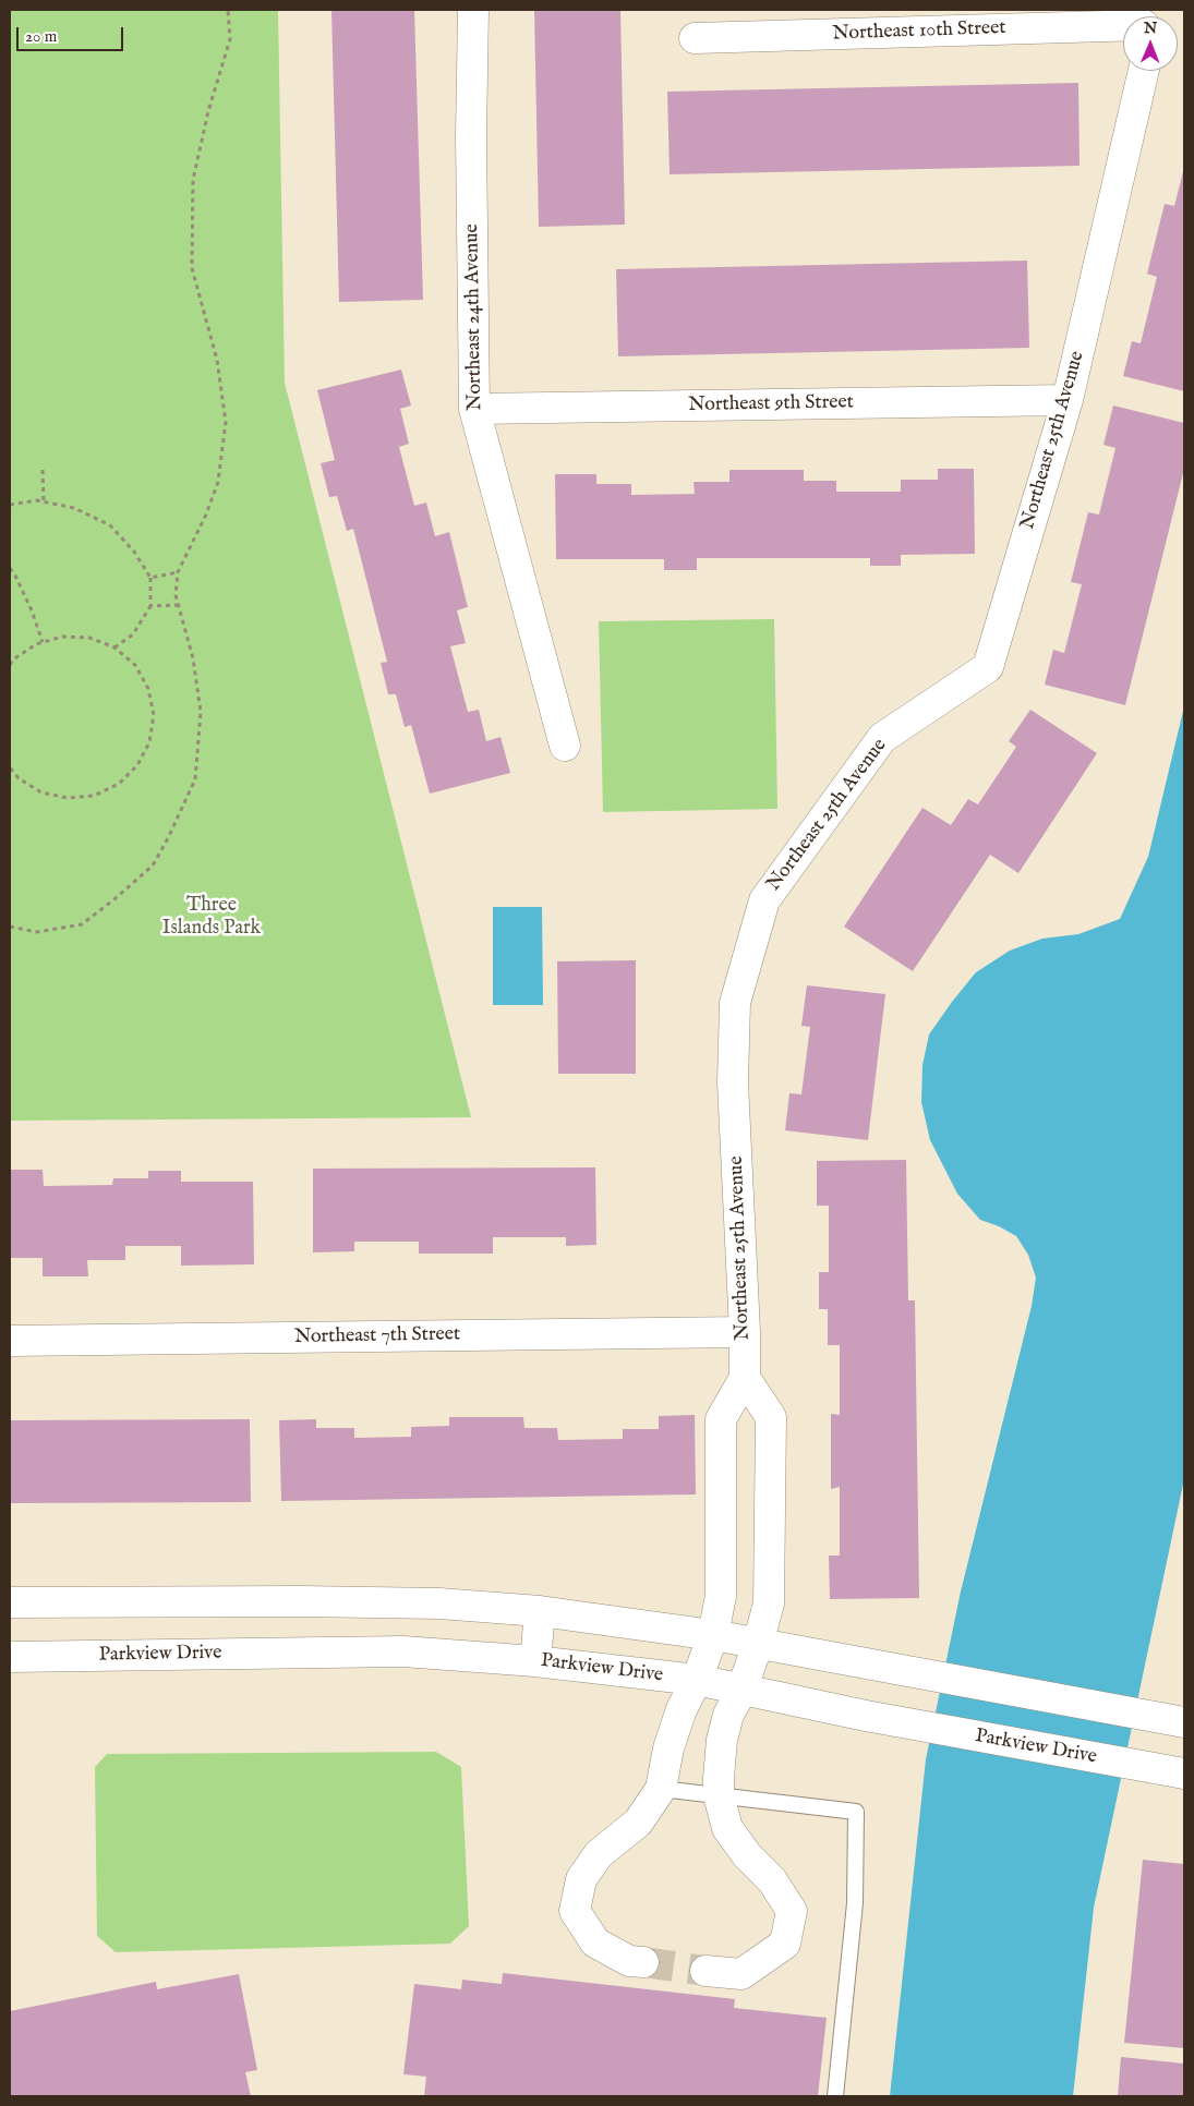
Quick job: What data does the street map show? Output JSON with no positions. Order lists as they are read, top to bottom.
{
  "streets": {
    "street": [
      "Northeast 10th Street",
      "Northeast 24th Avenue",
      "Northeast 9th Street",
      "Northeast 25th Avenue",
      "Northeast 7th Street",
      "Parkview Drive"
    ]
  },
  "crossings": [
    ["Northeast 24th Avenue", "Northeast 9th Street"],
    ["Northeast 9th Street", "Northeast 25th Avenue"],
    ["Northeast 25th Avenue", "Northeast 7th Street"]
  ],
  "parks": ["Three Islands Park"],
  "scale_bar": "20 m",
  "north": "top"
}
